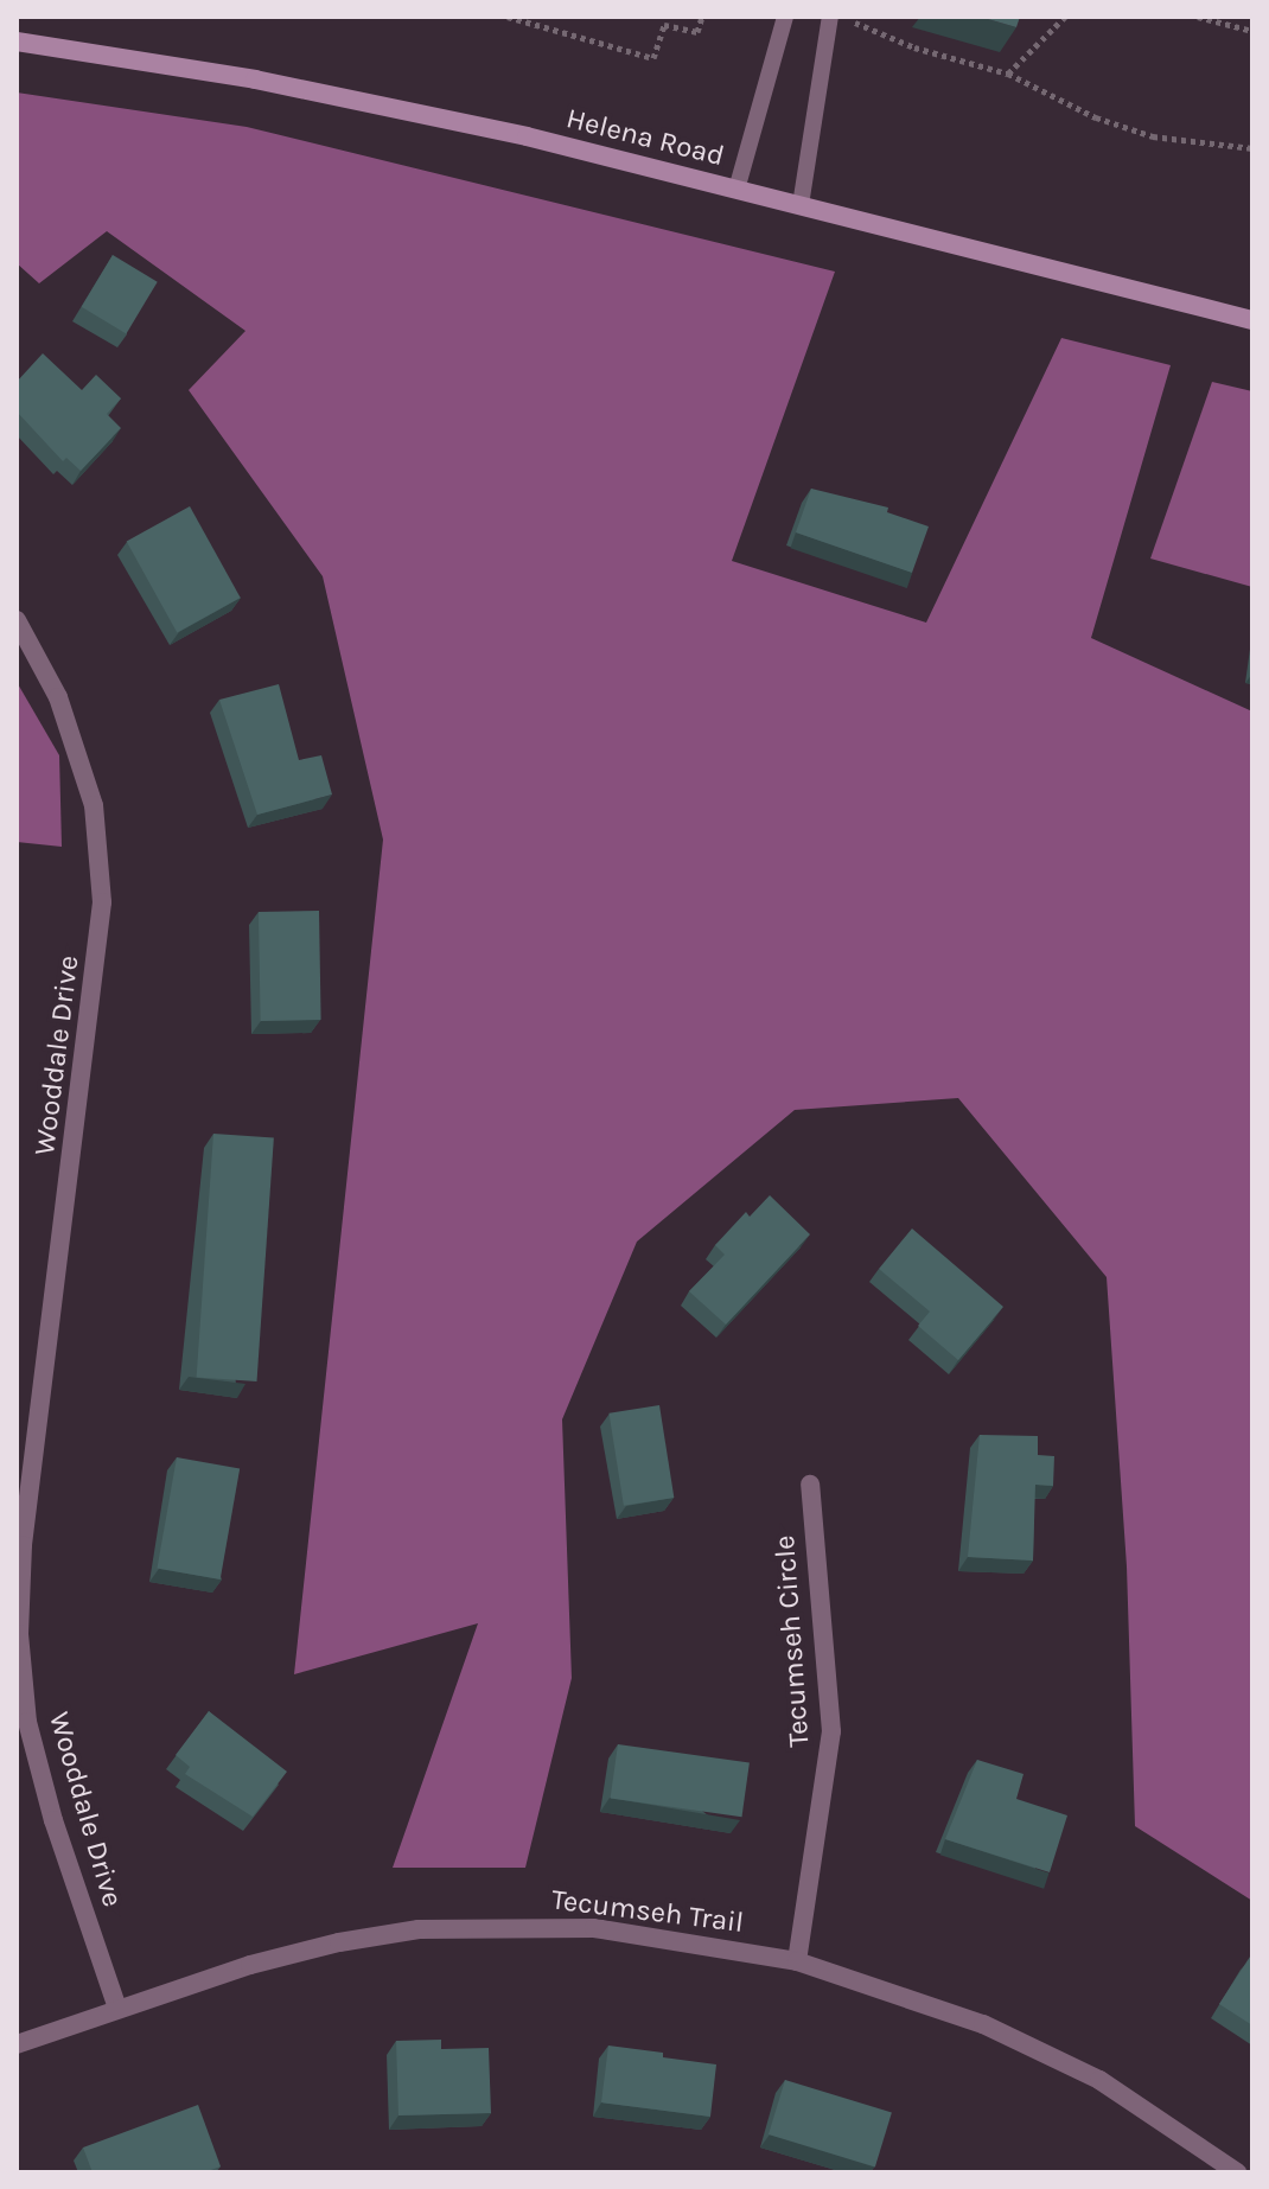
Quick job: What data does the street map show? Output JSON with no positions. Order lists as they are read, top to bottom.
{
  "streets": {
    "main road": ["Helena Road"],
    "street": ["Wooddale Drive", "Tecumseh Circle", "Tecumseh Trail"]
  },
  "crossings": [
    ["Wooddale Drive", "Tecumseh Trail"],
    ["Tecumseh Circle", "Tecumseh Trail"]
  ]
}
